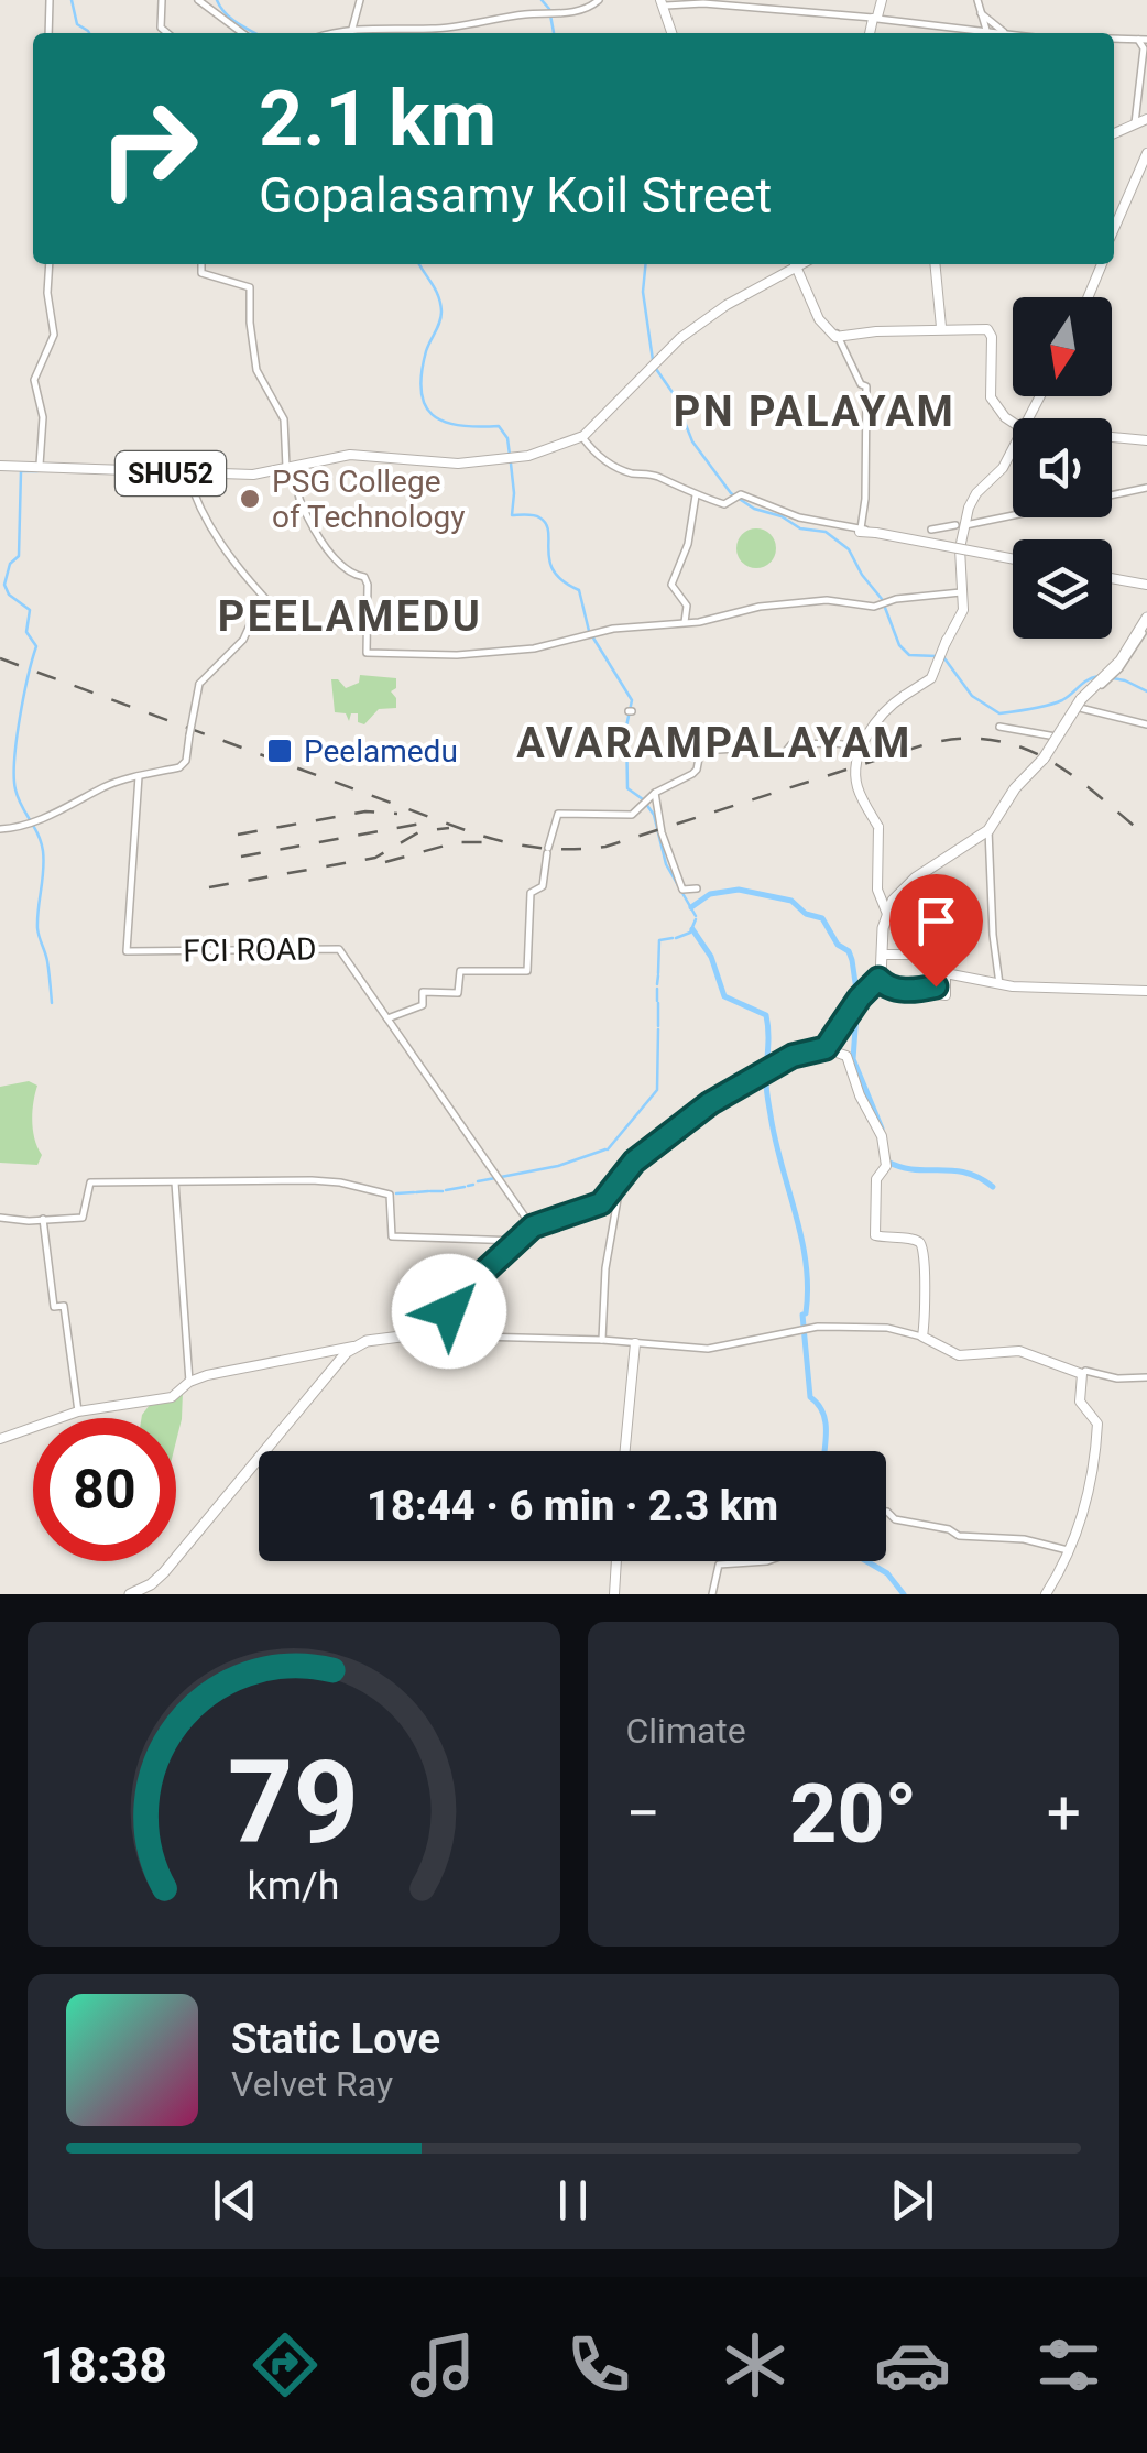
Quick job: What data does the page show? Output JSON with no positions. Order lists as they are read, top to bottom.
{
  "streets": {
    "main road": ["SHU52"],
    "street": ["FCI ROAD"]
  },
  "districts": ["PN PALAYAM", "PEELAMEDU", "AVARAMPALAYAM"],
  "places": {
    "other": ["PSG College of Technology"],
    "transit": ["Peelamedu"]
  },
  "north": "bottom",
  "page": {
    "turn": ["2.1 km", "Gopalasamy Koil Street"],
    "limit": "80",
    "trip": "18:44 · 6 min · 2.3 km",
    "tile": "Climate",
    "heat": ["−", "20°", "+"],
    "song": ["Static Love", "Velvet Ray"],
    "tabs": "18:38",
    "gauge": ["79", "km/h"]
  }
}
